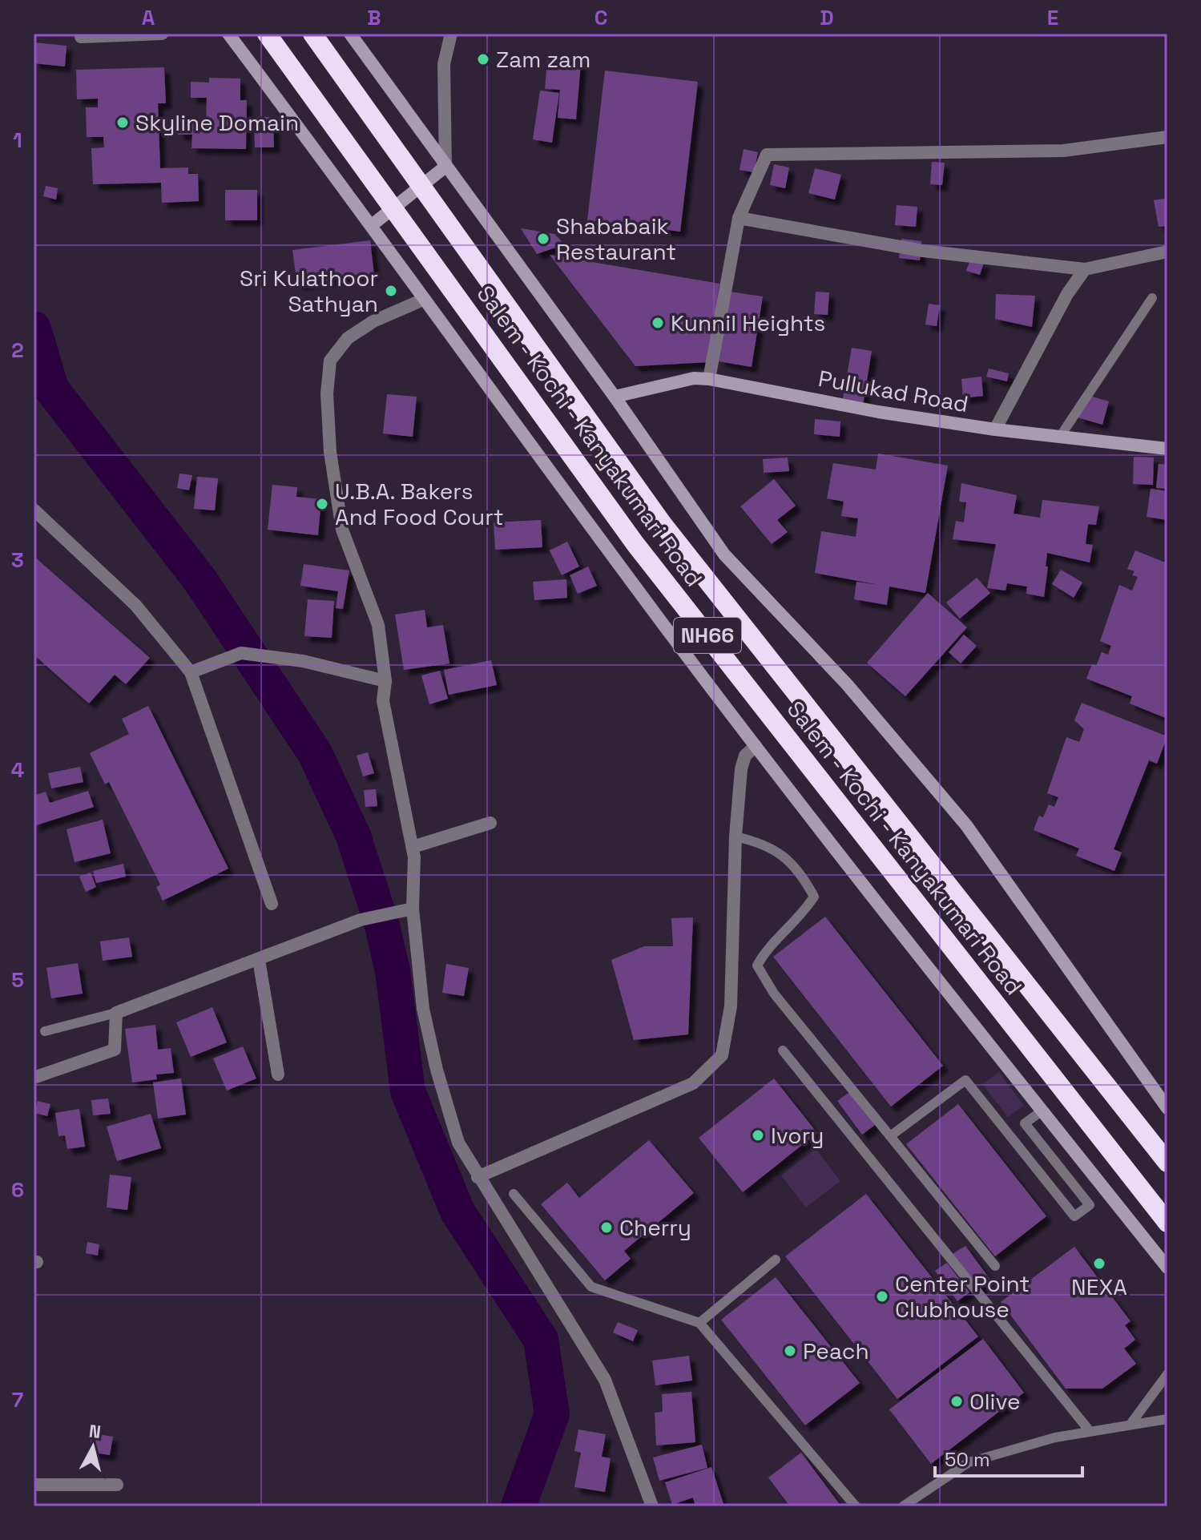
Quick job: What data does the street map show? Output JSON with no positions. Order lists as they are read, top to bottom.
{
  "streets": {
    "highway": ["Salem - Kochi - Kanyakumari Road", "NH66"],
    "street": ["Pullukad Road"]
  },
  "places": [
    "Zam zam",
    "Skyline Domain",
    "Shababaik Restaurant",
    "Sri Kulathoor Sathyan",
    "Kunnil Heights",
    "U.B.A. Bakers And Food Court",
    "Ivory",
    "Cherry",
    "NEXA",
    "Center Point Clubhouse",
    "Peach",
    "Olive"
  ],
  "scale_bar": "50 m",
  "north": "top",
  "grid": {
    "columns": [
      "A",
      "B",
      "C",
      "D",
      "E"
    ],
    "rows": [
      "1",
      "2",
      "3",
      "4",
      "5",
      "6",
      "7"
    ]
  }
}
